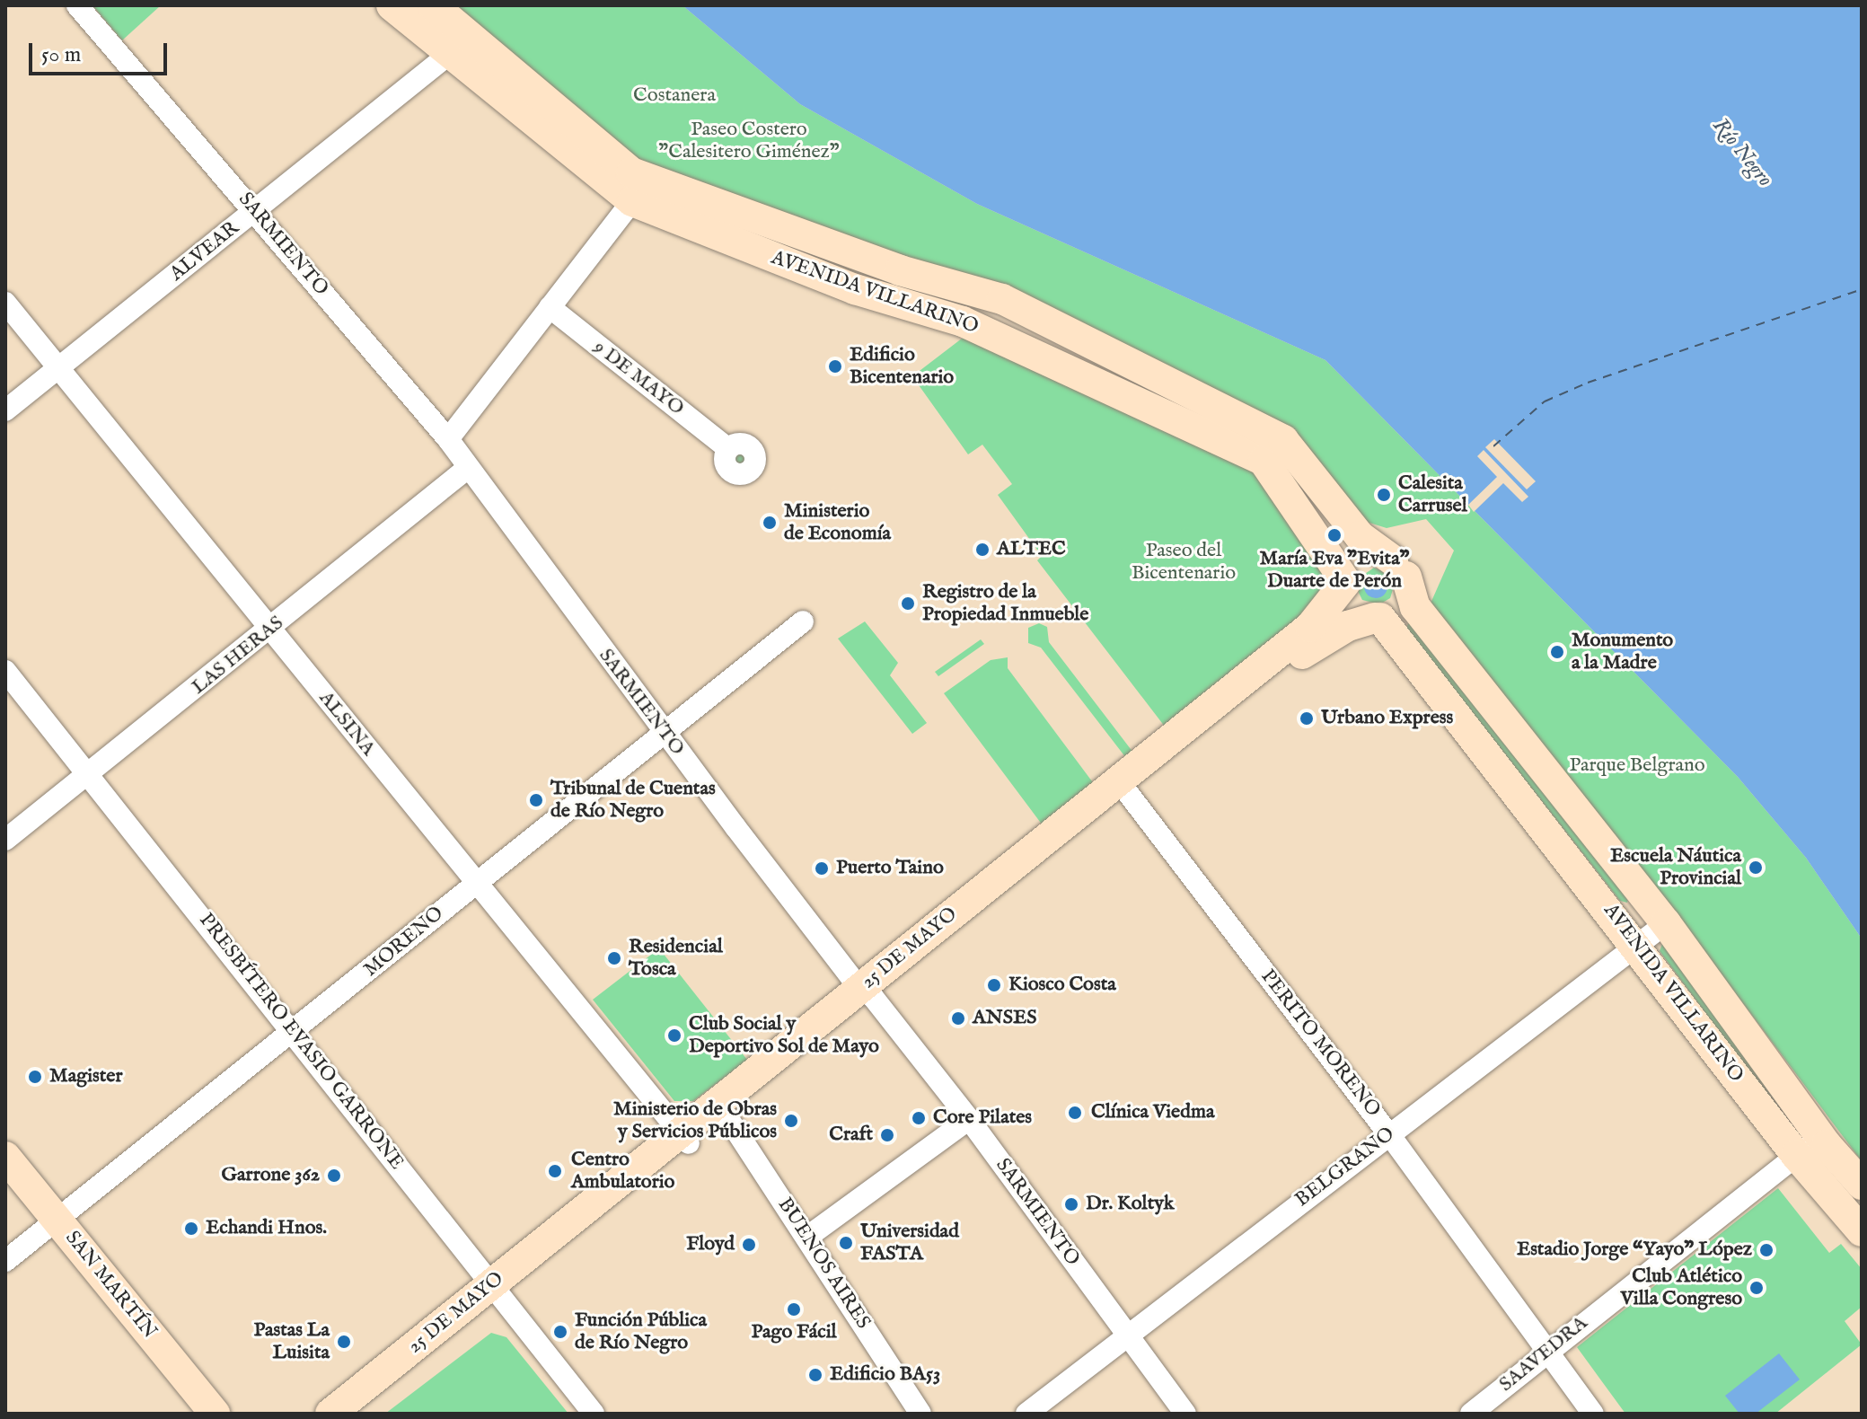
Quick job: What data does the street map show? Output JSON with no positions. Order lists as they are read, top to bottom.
{
  "streets": {
    "main road": ["AVENIDA VILLARINO", "25 DE MAYO", "SAN MARTÍN"],
    "street": [
      "SARMIENTO",
      "ALVEAR",
      "9 DE MAYO",
      "LAS HERAS",
      "ALSINA",
      "MORENO",
      "PRESBÍTERO EVASIO GARRONE",
      "PERITO MORENO",
      "BELGRANO",
      "BUENOS AIRES",
      "SAAVEDRA"
    ]
  },
  "crossings": [
    ["SARMIENTO", "ALVEAR"],
    ["SARMIENTO", "LAS HERAS"],
    ["SARMIENTO", "MORENO"],
    ["SARMIENTO", "25 DE MAYO"],
    ["SARMIENTO", "BELGRANO"],
    ["ALVEAR", "AVENIDA VILLARINO"],
    ["ALVEAR", "ALSINA"],
    ["AVENIDA VILLARINO", "25 DE MAYO"],
    ["AVENIDA VILLARINO", "BELGRANO"],
    ["AVENIDA VILLARINO", "SAAVEDRA"],
    ["LAS HERAS", "ALSINA"],
    ["LAS HERAS", "PRESBÍTERO EVASIO GARRONE"],
    ["ALSINA", "MORENO"],
    ["ALSINA", "25 DE MAYO"],
    ["MORENO", "PRESBÍTERO EVASIO GARRONE"],
    ["MORENO", "SAN MARTÍN"],
    ["25 DE MAYO", "PRESBÍTERO EVASIO GARRONE"],
    ["25 DE MAYO", "PERITO MORENO"],
    ["25 DE MAYO", "BUENOS AIRES"],
    ["PERITO MORENO", "BELGRANO"],
    ["PERITO MORENO", "SAAVEDRA"]
  ],
  "water": ["Río Negro"],
  "parks": [
    "Costanera",
    "Paseo Costero \"Calesitero Giménez\"",
    "Paseo del Bicentenario",
    "Parque Belgrano"
  ],
  "places": [
    "Edificio Bicentenario",
    "Calesita Carrusel",
    "Ministerio de Economía",
    "María Eva \"Evita\" Duarte de Perón",
    "ALTEC",
    "Registro de la Propiedad Inmueble",
    "Monumento a la Madre",
    "Urbano Express",
    "Tribunal de Cuentas de Río Negro",
    "Escuela Náutica Provincial",
    "Puerto Taino",
    "Residencial Tosca",
    "Kiosco Costa",
    "ANSES",
    "Club Social y Deportivo Sol de Mayo",
    "Magister",
    "Clínica Viedma",
    "Core Pilates",
    "Ministerio de Obras y Servicios Públicos",
    "Craft",
    "Centro Ambulatorio",
    "Garrone 362",
    "Dr. Koltyk",
    "Echandi Hnos.",
    "Universidad FASTA",
    "Floyd",
    "Estadio Jorge “Yayo” López",
    "Club Atlético Villa Congreso",
    "Pago Fácil",
    "Función Pública de Río Negro",
    "Pastas La Luisita",
    "Edificio BA53"
  ],
  "scale_bar": "50 m"
}
